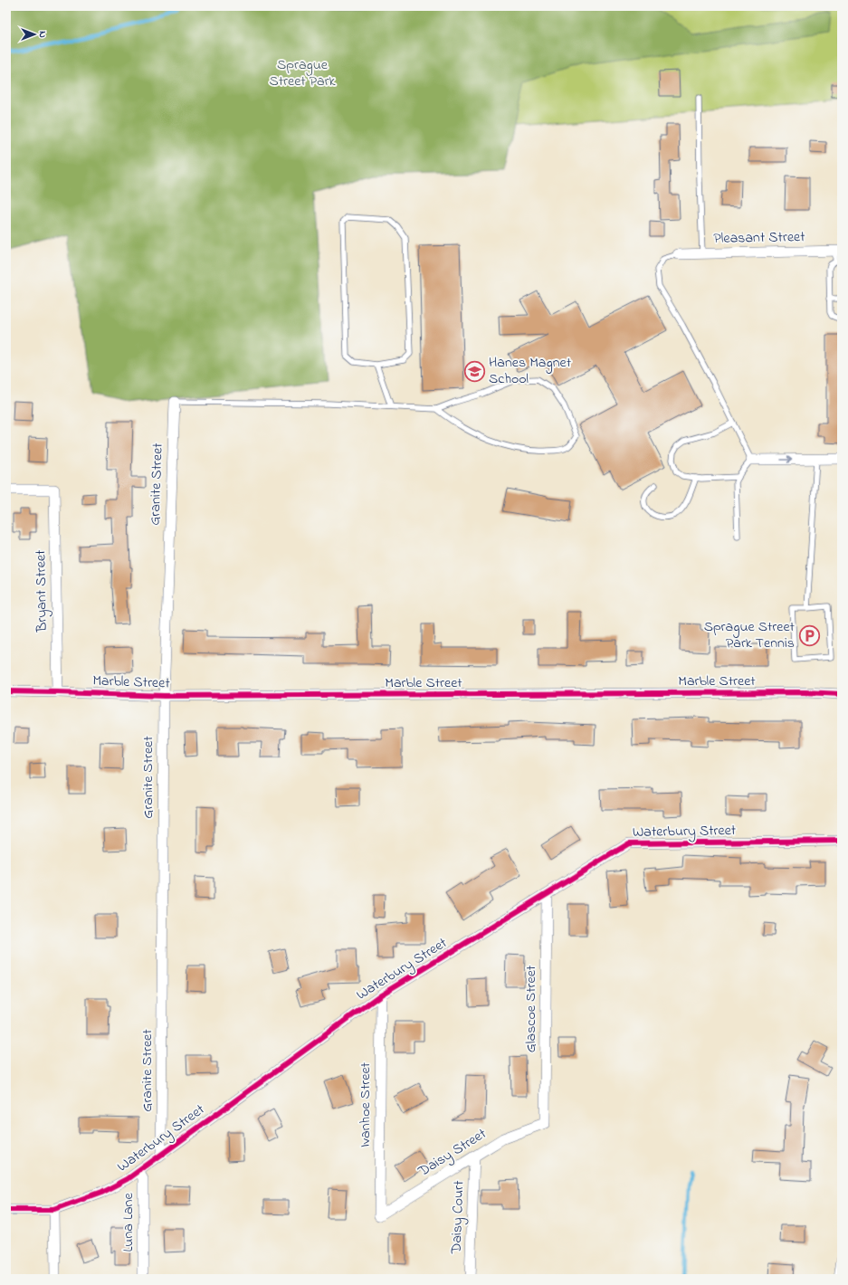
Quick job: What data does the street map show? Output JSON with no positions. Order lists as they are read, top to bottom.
{
  "streets": {
    "street": [
      "Pleasant Street",
      "Granite Street",
      "Bryant Street",
      "Marble Street",
      "Waterbury Street",
      "Glascoe Street",
      "Ivanhoe Street",
      "Daisy Street",
      "Daisy Court",
      "Luna Lane"
    ]
  },
  "crossings": [
    ["Granite Street", "Marble Street"],
    ["Granite Street", "Waterbury Street"],
    ["Bryant Street", "Marble Street"],
    ["Waterbury Street", "Glascoe Street"],
    ["Waterbury Street", "Ivanhoe Street"],
    ["Waterbury Street", "Luna Lane"],
    ["Glascoe Street", "Daisy Street"],
    ["Ivanhoe Street", "Daisy Street"],
    ["Daisy Street", "Daisy Court"]
  ],
  "parks": ["Sprague Street Park"],
  "places": {
    "school or university": ["Hanes Magnet School"],
    "parking": ["Sprague Street Park Tennis"]
  },
  "north": "right"
}
